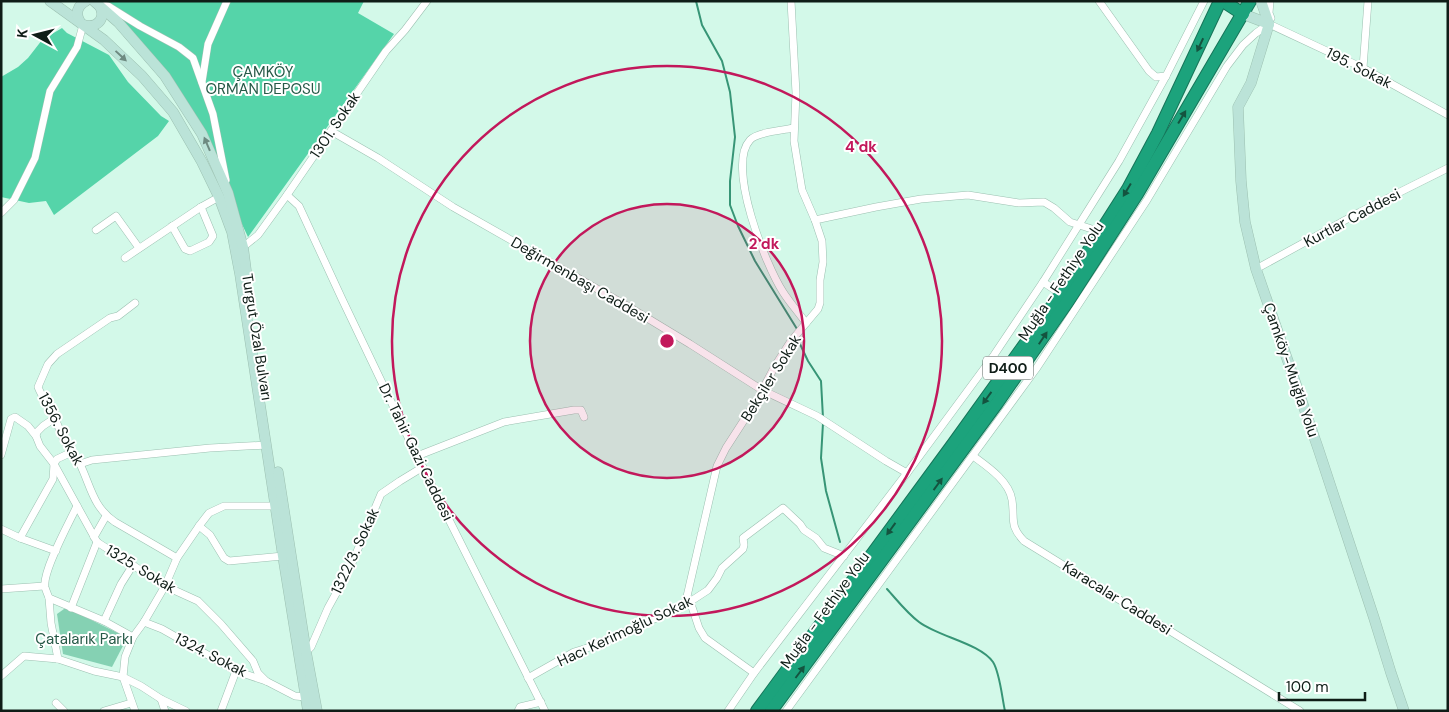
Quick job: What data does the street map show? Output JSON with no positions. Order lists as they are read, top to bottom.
{
  "streets": {
    "highway": ["Muğla - Fethiye Yolu", "D400"],
    "main road": ["Turgut Özal Bulvarı", "Çamköy-Muığla Yolu"],
    "street": [
      "195. Sokak",
      "1301. Sokak",
      "Kurtlar Caddesi",
      "Değirmenbaşı Caddesi",
      "Bekçiler Sokak",
      "1356. Sokak",
      "Dr. Tahir Gazi Caddesi",
      "1322/3. Sokak",
      "1325. Sokak",
      "Karacalar Caddesi",
      "Hacı Kerimoğlu Sokak",
      "1324. Sokak"
    ]
  },
  "crossings": [
    ["195. Sokak", "Çamköy-Muığla Yolu"],
    ["1301. Sokak", "Değirmenbaşı Caddesi"],
    ["1301. Sokak", "Turgut Özal Bulvarı"],
    ["1301. Sokak", "Dr. Tahir Gazi Caddesi"],
    ["Kurtlar Caddesi", "Çamköy-Muığla Yolu"],
    ["Değirmenbaşı Caddesi", "Bekçiler Sokak"],
    ["Turgut Özal Bulvarı", "1322/3. Sokak"],
    ["Bekçiler Sokak", "Hacı Kerimoğlu Sokak"],
    ["Dr. Tahir Gazi Caddesi", "1322/3. Sokak"],
    ["Dr. Tahir Gazi Caddesi", "Hacı Kerimoğlu Sokak"],
    ["1325. Sokak", "1324. Sokak"]
  ],
  "parks": ["ÇAMKÖY ORMAN DEPOSU", "Çatalarık Parkı"],
  "scale_bar": "100 m",
  "north": "left",
  "rings": ["4 dk", "2 dk"]
}
